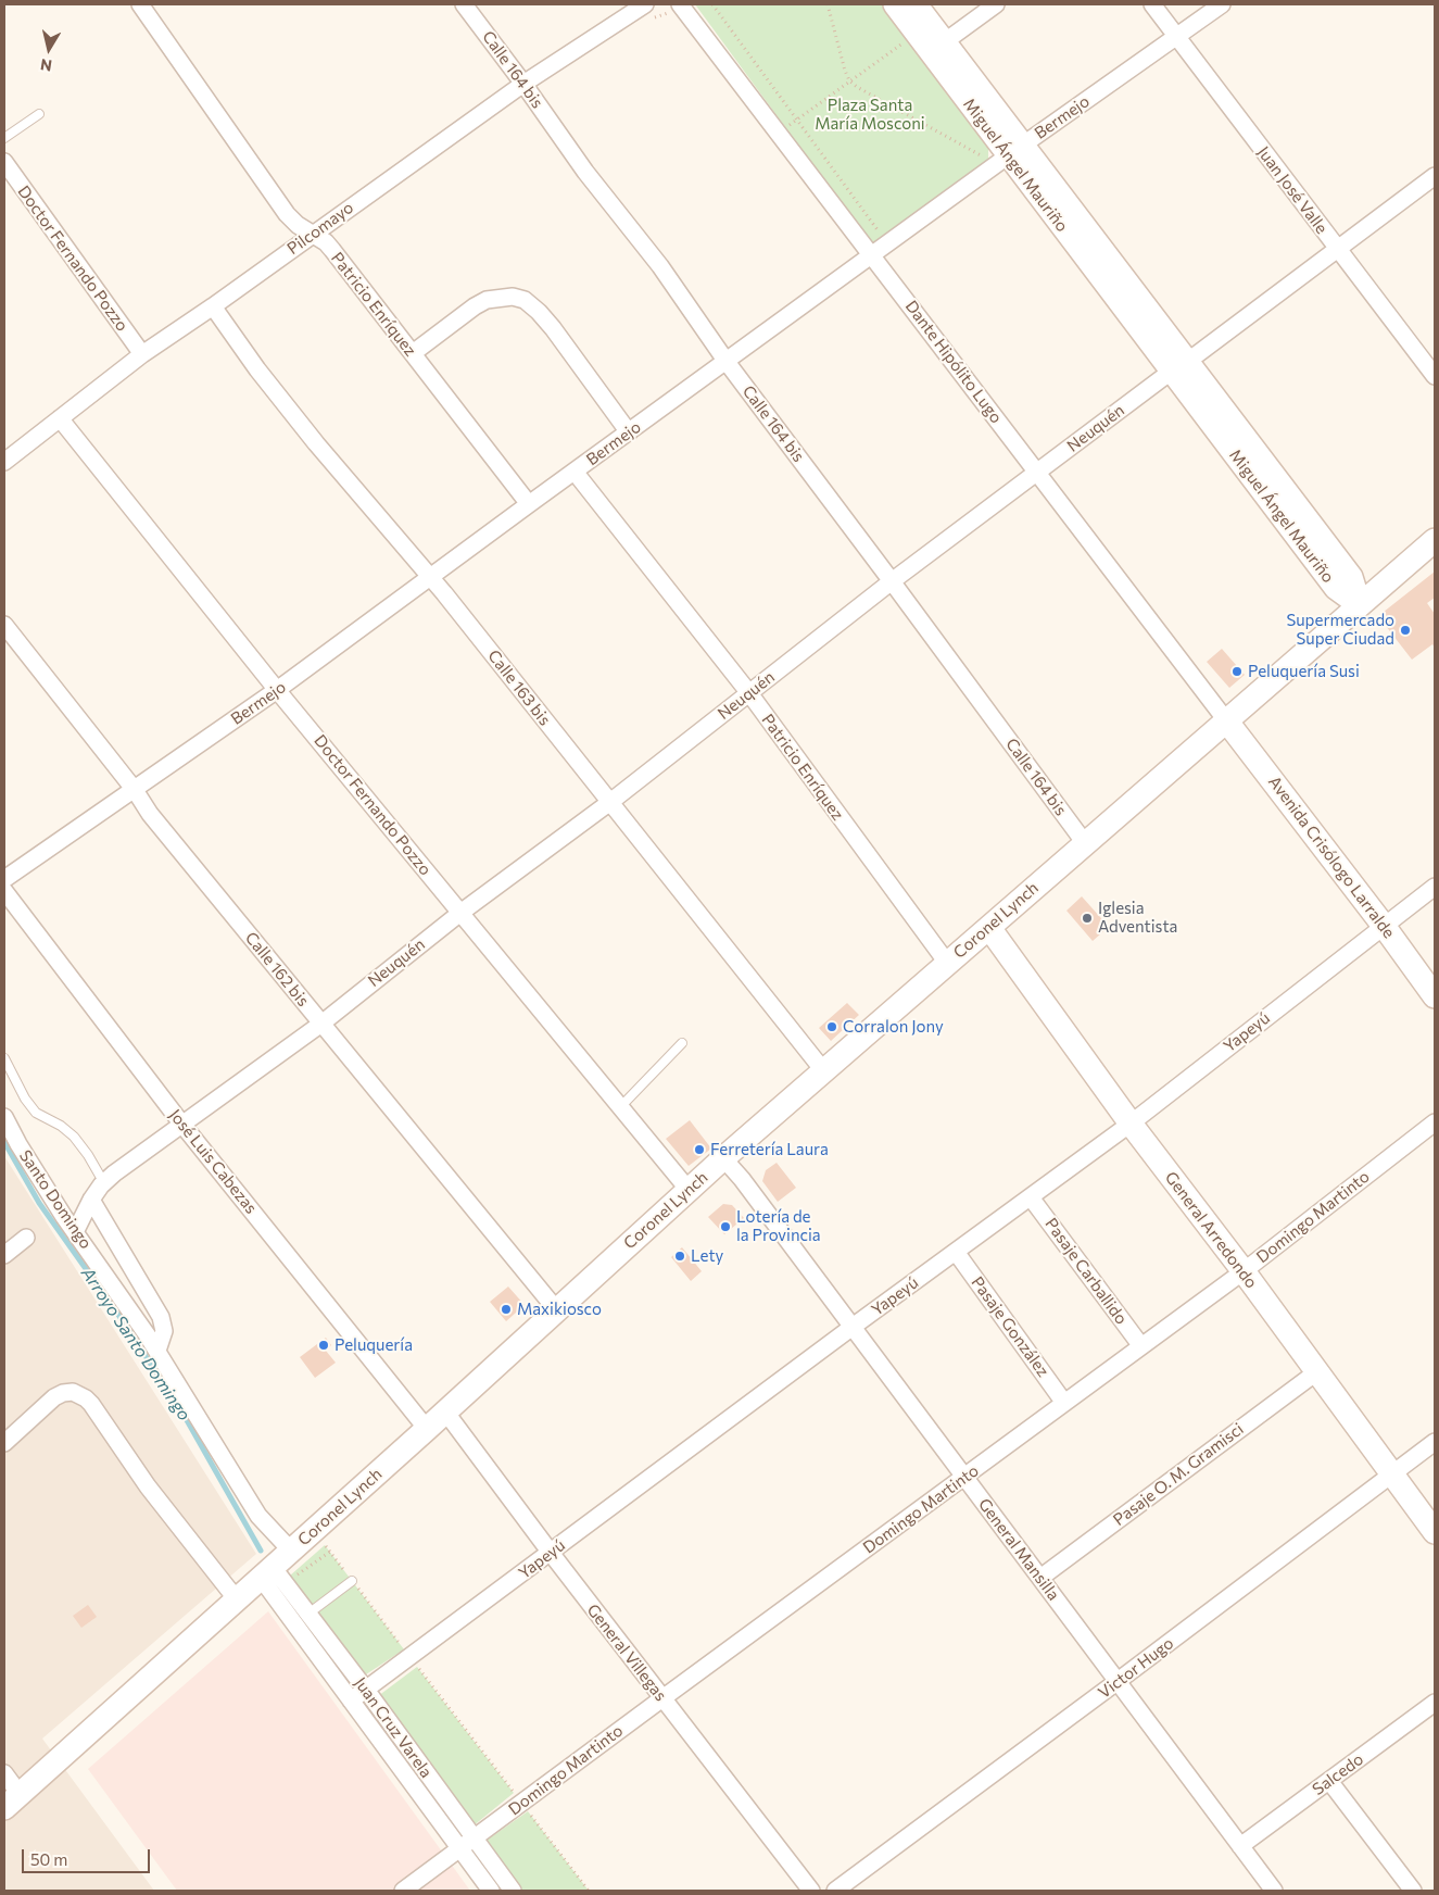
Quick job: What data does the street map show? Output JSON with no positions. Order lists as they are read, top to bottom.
{
  "streets": {
    "street": [
      "Calle 164 bis",
      "Bermejo",
      "Miguel Ángel Mauriño",
      "Juan José Valle",
      "Pilcomayo",
      "Doctor Fernando Pozzo",
      "Patricio Enríquez",
      "Dante Hipólito Lugo",
      "Neuquén",
      "Calle 163 bis",
      "Avenida Crisólogo Larralde",
      "Coronel Lynch",
      "Calle 162 bis",
      "Yapeyú",
      "José Luis Cabezas",
      "Santo Domingo",
      "Domingo Martinto",
      "General Arredondo",
      "Pasaje Carballido",
      "Pasaje González",
      "Pasaje O. M. Gramisci",
      "General Mansilla",
      "General Villegas",
      "Victor Hugo",
      "Juan Cruz Varela",
      "Salcedo"
    ]
  },
  "crossings": [
    ["Calle 164 bis", "Bermejo"],
    ["Calle 164 bis", "Pilcomayo"],
    ["Calle 164 bis", "Neuquén"],
    ["Calle 164 bis", "Coronel Lynch"],
    ["Bermejo", "Miguel Ángel Mauriño"],
    ["Bermejo", "Juan José Valle"],
    ["Bermejo", "Doctor Fernando Pozzo"],
    ["Bermejo", "Patricio Enríquez"],
    ["Bermejo", "Dante Hipólito Lugo"],
    ["Bermejo", "Calle 163 bis"],
    ["Bermejo", "Calle 162 bis"],
    ["Miguel Ángel Mauriño", "Neuquén"],
    ["Miguel Ángel Mauriño", "Coronel Lynch"],
    ["Juan José Valle", "Neuquén"],
    ["Pilcomayo", "Doctor Fernando Pozzo"],
    ["Pilcomayo", "Patricio Enríquez"],
    ["Pilcomayo", "Calle 163 bis"],
    ["Doctor Fernando Pozzo", "Neuquén"],
    ["Doctor Fernando Pozzo", "Coronel Lynch"],
    ["Patricio Enríquez", "Neuquén"],
    ["Patricio Enríquez", "Coronel Lynch"],
    ["Dante Hipólito Lugo", "Neuquén"],
    ["Dante Hipólito Lugo", "Avenida Crisólogo Larralde"],
    ["Dante Hipólito Lugo", "Coronel Lynch"],
    ["Neuquén", "Calle 163 bis"],
    ["Neuquén", "Calle 162 bis"],
    ["Neuquén", "José Luis Cabezas"],
    ["Neuquén", "Santo Domingo"],
    ["Calle 163 bis", "Coronel Lynch"],
    ["Avenida Crisólogo Larralde", "Coronel Lynch"],
    ["Avenida Crisólogo Larralde", "Yapeyú"],
    ["Coronel Lynch", "Calle 162 bis"],
    ["Coronel Lynch", "José Luis Cabezas"],
    ["Coronel Lynch", "Santo Domingo"],
    ["Coronel Lynch", "General Arredondo"],
    ["Coronel Lynch", "General Mansilla"],
    ["Coronel Lynch", "General Villegas"],
    ["Coronel Lynch", "Juan Cruz Varela"],
    ["Yapeyú", "General Arredondo"],
    ["Yapeyú", "Pasaje Carballido"],
    ["Yapeyú", "Pasaje González"],
    ["Yapeyú", "General Mansilla"],
    ["Yapeyú", "General Villegas"],
    ["Yapeyú", "Juan Cruz Varela"],
    ["Domingo Martinto", "General Arredondo"],
    ["Domingo Martinto", "Pasaje Carballido"],
    ["Domingo Martinto", "Pasaje González"],
    ["Domingo Martinto", "General Mansilla"],
    ["Domingo Martinto", "General Villegas"],
    ["Domingo Martinto", "Juan Cruz Varela"],
    ["General Arredondo", "Pasaje O. M. Gramisci"],
    ["General Arredondo", "Victor Hugo"],
    ["Pasaje O. M. Gramisci", "General Mansilla"],
    ["General Mansilla", "Victor Hugo"],
    ["General Mansilla", "Salcedo"]
  ],
  "water": ["Arroyo Santo Domingo"],
  "parks": ["Plaza Santa María Mosconi"],
  "places": [
    "Supermercado Super Ciudad",
    "Peluquería Susi",
    "Iglesia Adventista",
    "Corralon Jony",
    "Ferretería Laura",
    "Lotería de la Provincia",
    "Lety",
    "Maxikiosco",
    "Peluquería"
  ],
  "scale_bar": "50 m",
  "north": "bottom"
}
